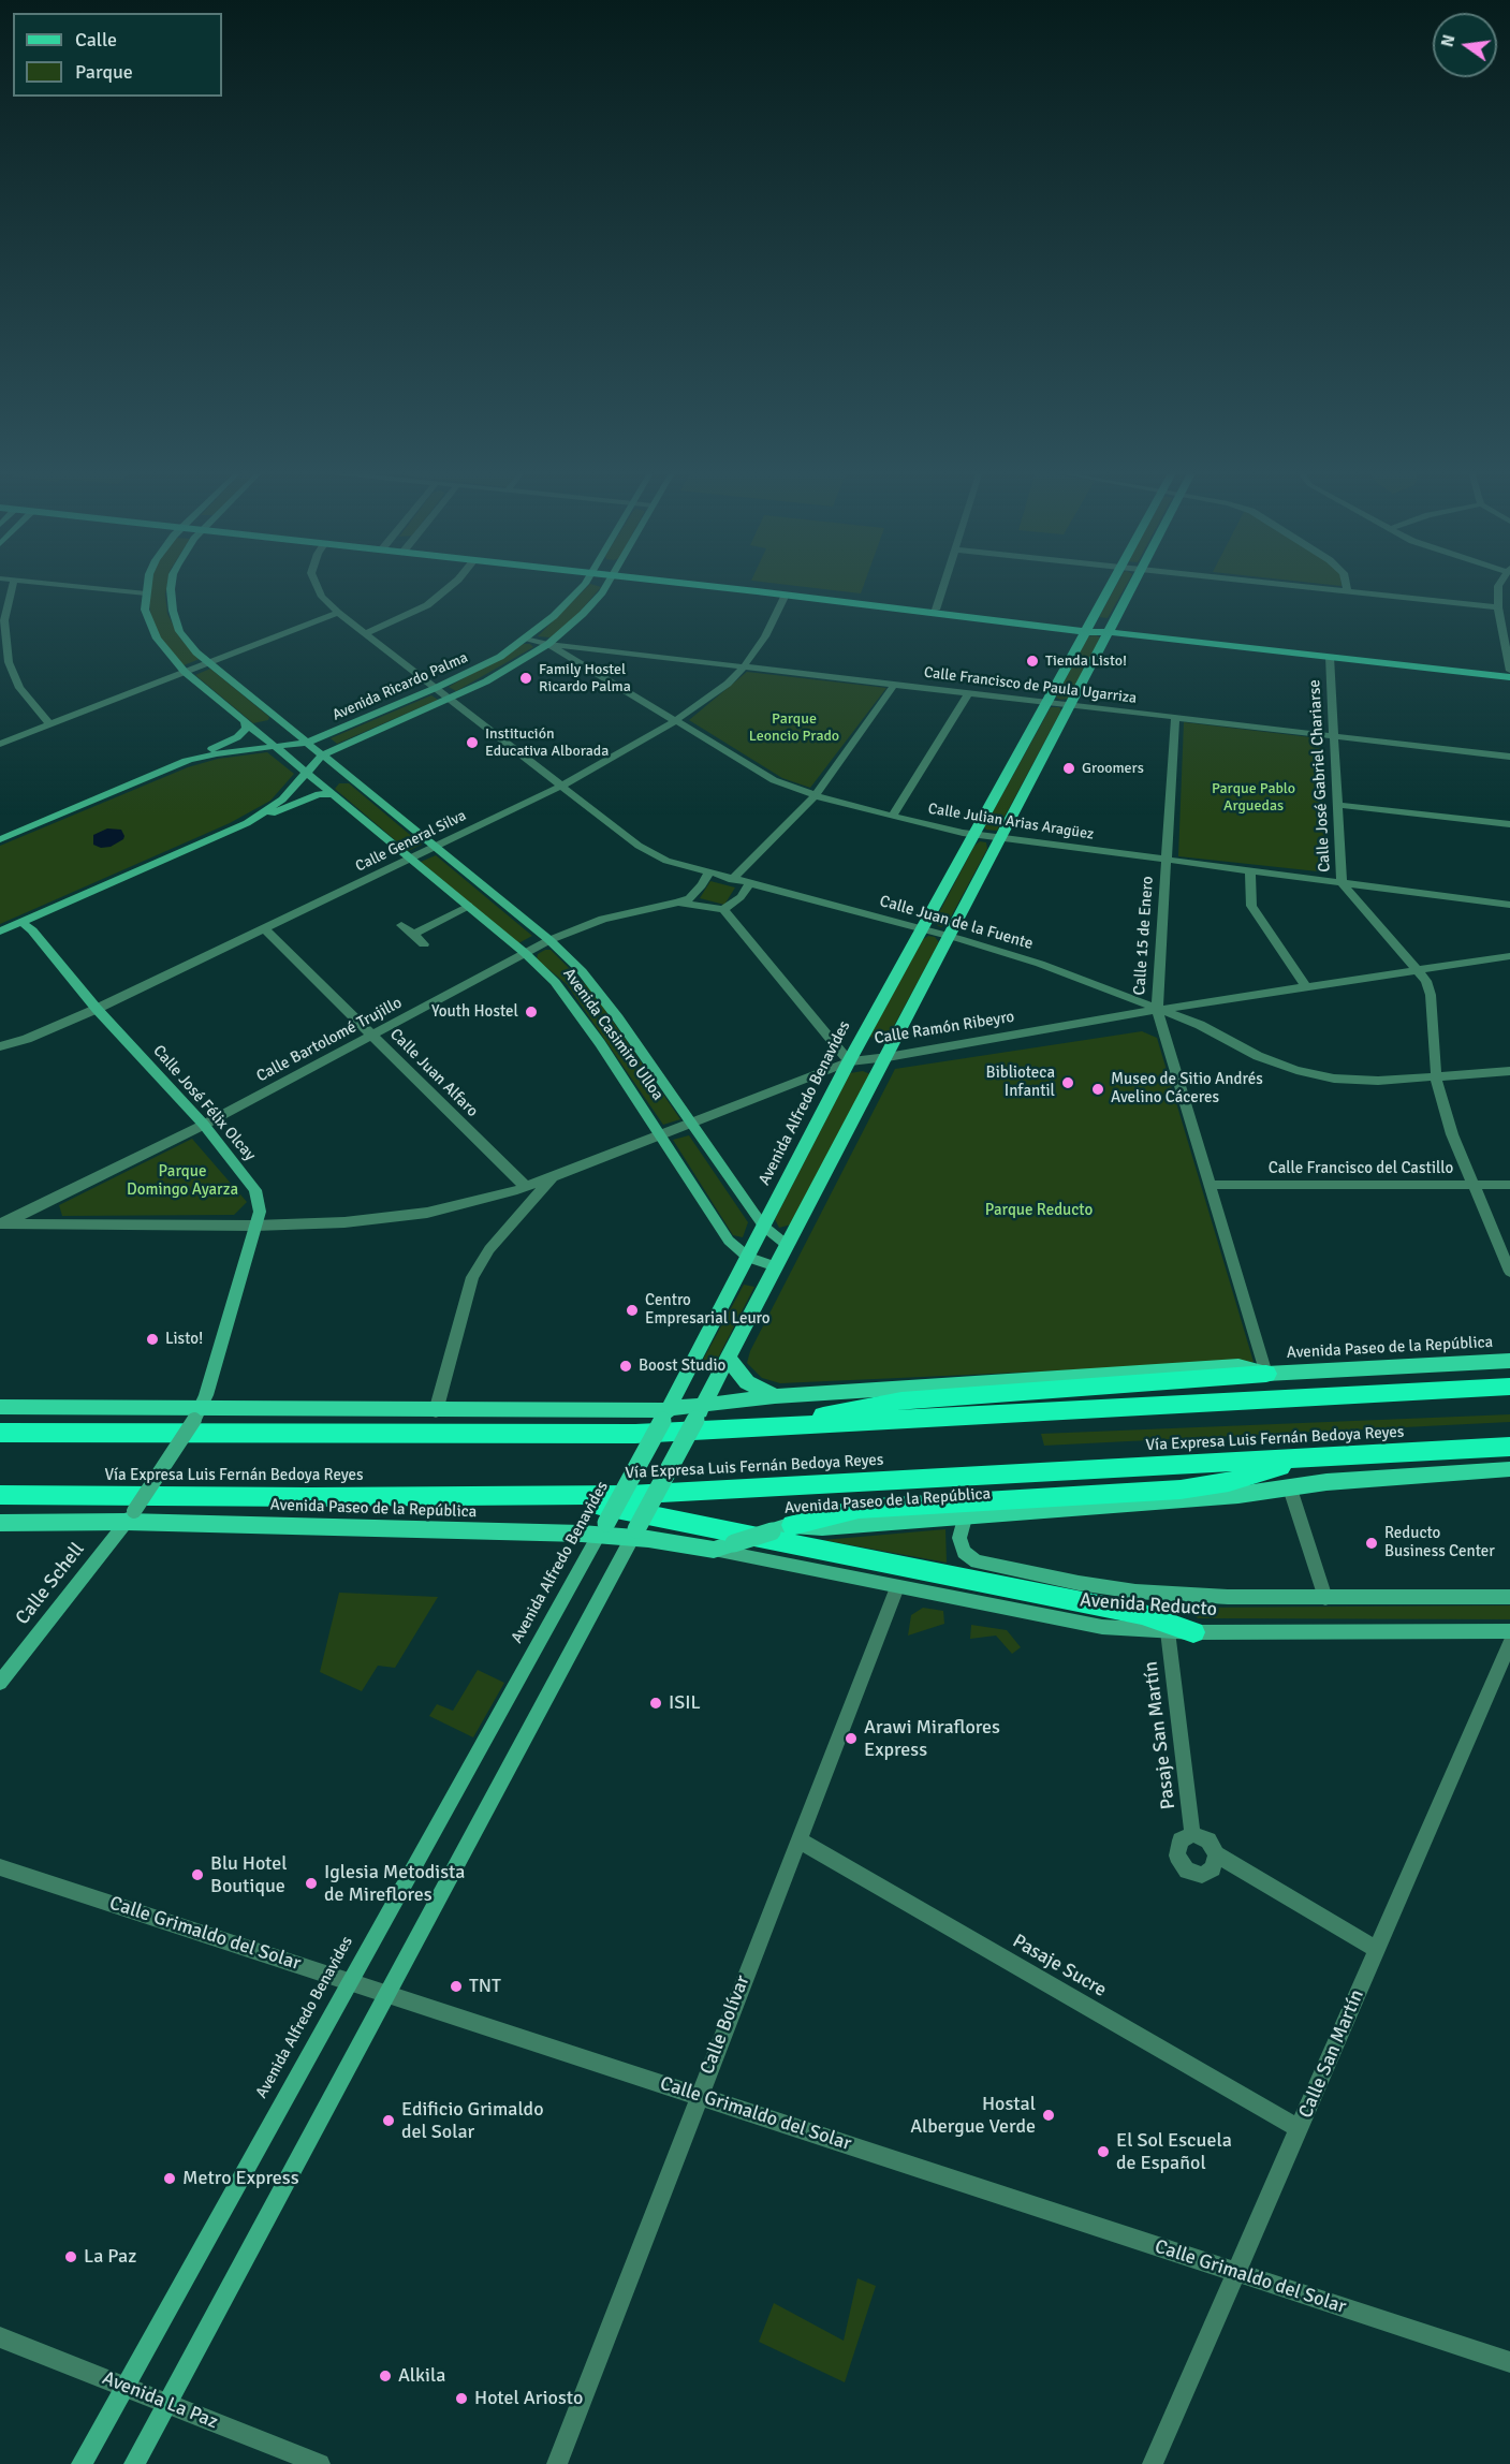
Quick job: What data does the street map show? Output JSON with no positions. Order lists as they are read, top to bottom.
{
  "streets": {
    "highway": ["Vía Expresa Luis Fernán Bedoya Reyes"],
    "main road": [
      "Avenida Ricardo Palma",
      "Avenida Casimiro Ulloa",
      "Calle José Félix Olcay",
      "Avenida Alfredo Benavides",
      "Avenida Paseo de la República",
      "Calle Schell",
      "Avenida Reducto"
    ],
    "street": [
      "Calle Francisco de Paula Ugarriza",
      "Calle José Gabriel Chariarse",
      "Calle Julian Arias Aragüez",
      "Calle General Silva",
      "Calle Juan de la Fuente",
      "Calle 15 de Enero",
      "Calle Ramón Ribeyro",
      "Calle Bartolomé Trujillo",
      "Calle Juan Alfaro",
      "Calle Francisco del Castillo",
      "Pasaje San Martín",
      "Calle Grimaldo del Solar",
      "Pasaje Sucre",
      "Calle Bolívar",
      "Calle San Martín",
      "Avenida La Paz"
    ]
  },
  "crossings": [
    ["Calle Francisco de Paula Ugarriza", "Avenida Ricardo Palma"],
    ["Calle Francisco de Paula Ugarriza", "Calle José Gabriel Chariarse"],
    ["Calle Francisco de Paula Ugarriza", "Calle Julian Arias Aragüez"],
    ["Calle Francisco de Paula Ugarriza", "Calle General Silva"],
    ["Calle Francisco de Paula Ugarriza", "Calle 15 de Enero"],
    ["Calle Francisco de Paula Ugarriza", "Avenida Alfredo Benavides"],
    ["Avenida Ricardo Palma", "Calle Julian Arias Aragüez"],
    ["Avenida Ricardo Palma", "Calle Juan de la Fuente"],
    ["Avenida Ricardo Palma", "Avenida Casimiro Ulloa"],
    ["Avenida Ricardo Palma", "Calle José Félix Olcay"],
    ["Calle José Gabriel Chariarse", "Calle Julian Arias Aragüez"],
    ["Calle José Gabriel Chariarse", "Calle Juan de la Fuente"],
    ["Calle José Gabriel Chariarse", "Calle Ramón Ribeyro"],
    ["Calle José Gabriel Chariarse", "Calle Francisco del Castillo"],
    ["Calle Julian Arias Aragüez", "Calle General Silva"],
    ["Calle Julian Arias Aragüez", "Calle 15 de Enero"],
    ["Calle Julian Arias Aragüez", "Avenida Alfredo Benavides"],
    ["Calle General Silva", "Calle Juan de la Fuente"],
    ["Calle General Silva", "Avenida Casimiro Ulloa"],
    ["Calle General Silva", "Calle Juan Alfaro"],
    ["Calle General Silva", "Calle José Félix Olcay"],
    ["Calle Juan de la Fuente", "Calle 15 de Enero"],
    ["Calle Juan de la Fuente", "Calle Ramón Ribeyro"],
    ["Calle Juan de la Fuente", "Calle Bartolomé Trujillo"],
    ["Calle Juan de la Fuente", "Avenida Alfredo Benavides"],
    ["Calle 15 de Enero", "Calle Ramón Ribeyro"],
    ["Calle 15 de Enero", "Calle Francisco del Castillo"],
    ["Calle 15 de Enero", "Avenida Paseo de la República"],
    ["Calle Ramón Ribeyro", "Avenida Casimiro Ulloa"],
    ["Calle Ramón Ribeyro", "Avenida Alfredo Benavides"],
    ["Calle Ramón Ribeyro", "Avenida Paseo de la República"],
    ["Avenida Casimiro Ulloa", "Calle Bartolomé Trujillo"],
    ["Avenida Casimiro Ulloa", "Avenida Alfredo Benavides"],
    ["Calle Bartolomé Trujillo", "Calle Juan Alfaro"],
    ["Calle Bartolomé Trujillo", "Calle José Félix Olcay"],
    ["Calle José Félix Olcay", "Avenida Paseo de la República"],
    ["Calle José Félix Olcay", "Calle Schell"],
    ["Avenida Alfredo Benavides", "Avenida Paseo de la República"],
    ["Avenida Alfredo Benavides", "Calle Grimaldo del Solar"],
    ["Avenida Alfredo Benavides", "Avenida La Paz"],
    ["Avenida Paseo de la República", "Calle Schell"],
    ["Avenida Paseo de la República", "Avenida Reducto"],
    ["Avenida Reducto", "Pasaje San Martín"],
    ["Avenida Reducto", "Calle Bolívar"],
    ["Calle Grimaldo del Solar", "Calle Bolívar"],
    ["Calle Grimaldo del Solar", "Calle San Martín"],
    ["Pasaje Sucre", "Calle Bolívar"],
    ["Pasaje Sucre", "Calle San Martín"]
  ],
  "parks": [
    "Parque Leoncio Prado",
    "Parque Pablo Arguedas",
    "Parque Domingo Ayarza",
    "Parque Reducto"
  ],
  "places": [
    "Tienda Listo!",
    "Family Hostel Ricardo Palma",
    "Institución Educativa Alborada",
    "Groomers",
    "Youth Hostel",
    "Biblioteca Infantil",
    "Museo de Sitio Andrés Avelino Cáceres",
    "Centro Empresarial Leuro",
    "Listo!",
    "Boost Studio",
    "Reducto Business Center",
    "ISIL",
    "Arawi Miraflores Express",
    "Blu Hotel Boutique",
    "Iglesia Metodista de Mireflores",
    "TNT",
    "Hostal Albergue Verde",
    "Edificio Grimaldo del Solar",
    "El Sol Escuela de Español",
    "Metro Express",
    "La Paz",
    "Alkila",
    "Hotel Ariosto"
  ],
  "legend": ["Calle", "Parque"],
  "north": "left"
}
